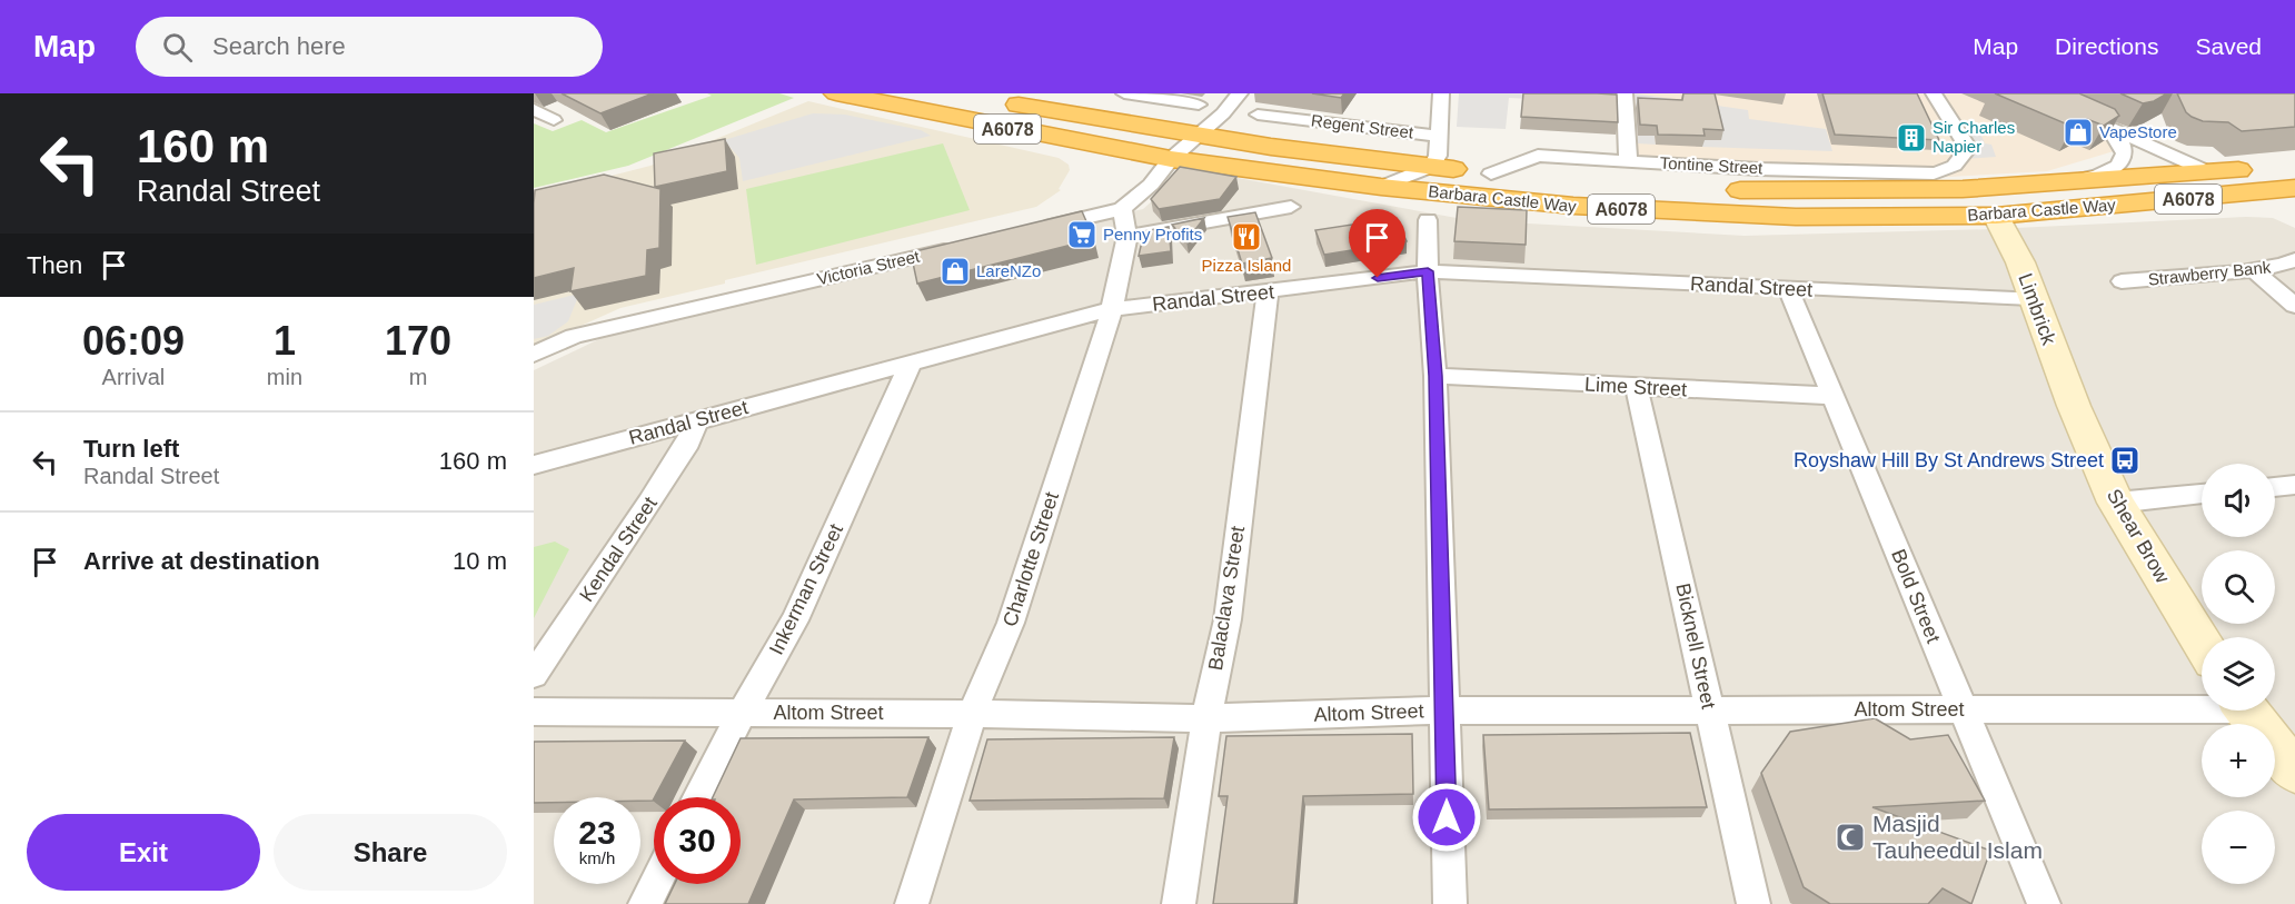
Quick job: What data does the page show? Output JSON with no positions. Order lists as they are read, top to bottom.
{
  "streets": {
    "highway": ["A6078", "Barbara Castle Way"],
    "main road": ["Limbrick", "Shear Brow"],
    "street": [
      "Regent Street",
      "Tontine Street",
      "Victoria Street",
      "Strawberry Bank",
      "Randal Street",
      "Lime Street",
      "Kendal Street",
      "Charlotte Street",
      "Inkerman Street",
      "Bold Street",
      "Balaclava Street",
      "Bicknell Street",
      "Altom Street"
    ]
  },
  "crossings": [
    ["A6078", "Barbara Castle Way"],
    ["Tontine Street", "Barbara Castle Way"],
    ["Barbara Castle Way", "Limbrick"],
    ["Randal Street", "Limbrick"],
    ["Randal Street", "Kendal Street"],
    ["Randal Street", "Charlotte Street"],
    ["Randal Street", "Inkerman Street"],
    ["Randal Street", "Bold Street"],
    ["Randal Street", "Balaclava Street"],
    ["Limbrick", "Shear Brow"],
    ["Lime Street", "Bold Street"],
    ["Lime Street", "Bicknell Street"],
    ["Charlotte Street", "Altom Street"],
    ["Inkerman Street", "Altom Street"],
    ["Bold Street", "Altom Street"],
    ["Balaclava Street", "Altom Street"],
    ["Bicknell Street", "Altom Street"]
  ],
  "places": {
    "shop": ["VapeStore", "LareNZo"],
    "building": ["Sir Charles Napier"],
    "supermarket": ["Penny Profits"],
    "restaurant": ["Pizza Island"],
    "bus stop": ["Royshaw Hill By St Andrews Street"],
    "mosque": ["Masjid Tauheedul Islam"]
  },
  "page": {
    "header": "Map",
    "search": "Search here",
    "nav": ["Map", "Directions", "Saved"],
    "turn": ["160 m", "Randal Street"],
    "then": "Then",
    "eta": [
      "06:09",
      "Arrival",
      "1",
      "min",
      "170",
      "m"
    ],
    "list": [
      {
        "name": "Turn left",
        "note": "Randal Street",
        "value": "160 m"
      },
      {
        "name": "Arrive at destination",
        "value": "10 m"
      }
    ],
    "map_buttons": ["+", "−"],
    "speed": "23 km/h",
    "limit": "30",
    "buttons": ["Exit", "Share"]
  }
}
